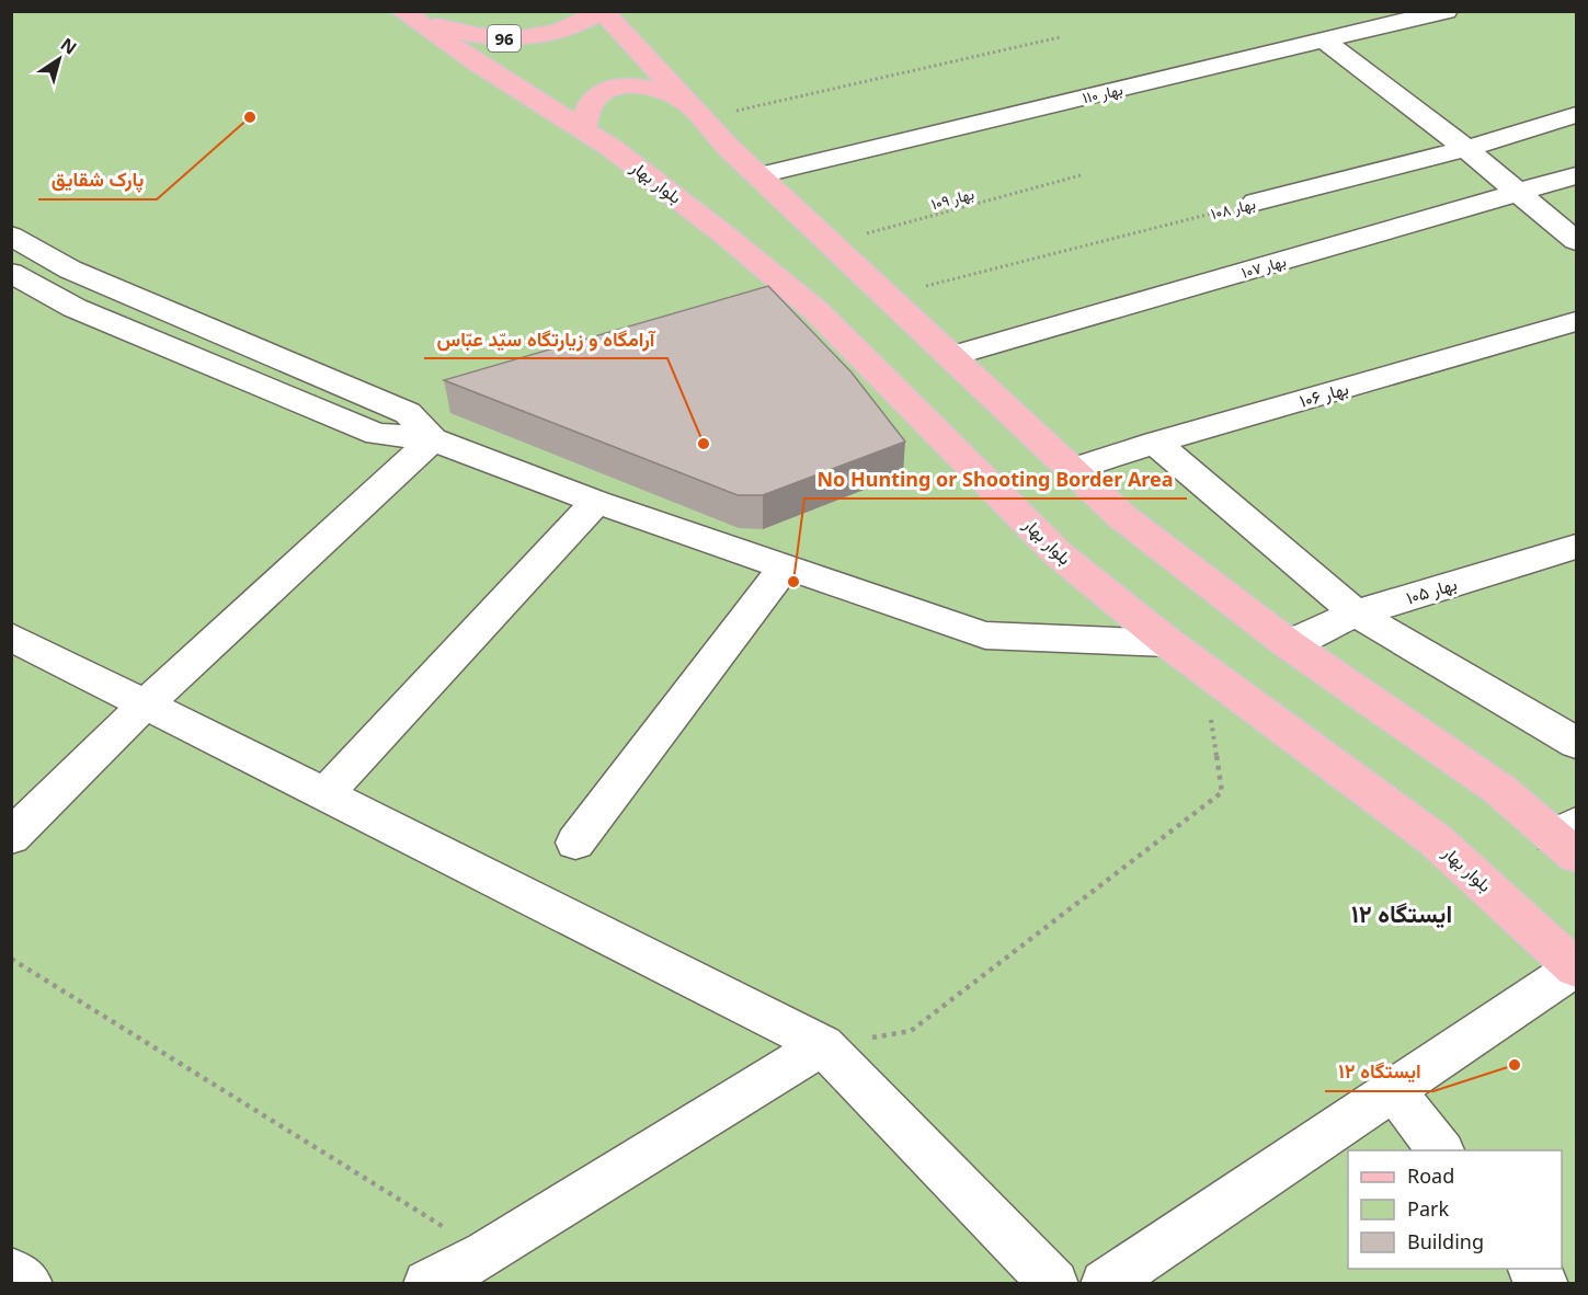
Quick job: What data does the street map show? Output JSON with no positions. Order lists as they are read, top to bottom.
{
  "streets": {
    "main road": ["96", "بلوار بهار"],
    "street": [
      "بهار ۱۱۰",
      "بهار ۱۰۸",
      "بهار ۱۰۷",
      "بهار ۱۰۶",
      "بهار ۱۰۵"
    ],
    "path": ["بهار ۱۰۹"]
  },
  "crossings": [
    ["96", "بلوار بهار"]
  ],
  "districts": ["ایستگاه ۱۲"],
  "places": [
    "پارک شقایق",
    "آرامگاه و زیارتگاه سیّد عبّاس",
    "No Hunting or Shooting Border Area",
    "ایستگاه ۱۲"
  ],
  "legend": ["Road", "Park", "Building"],
  "north": "top right"
}
